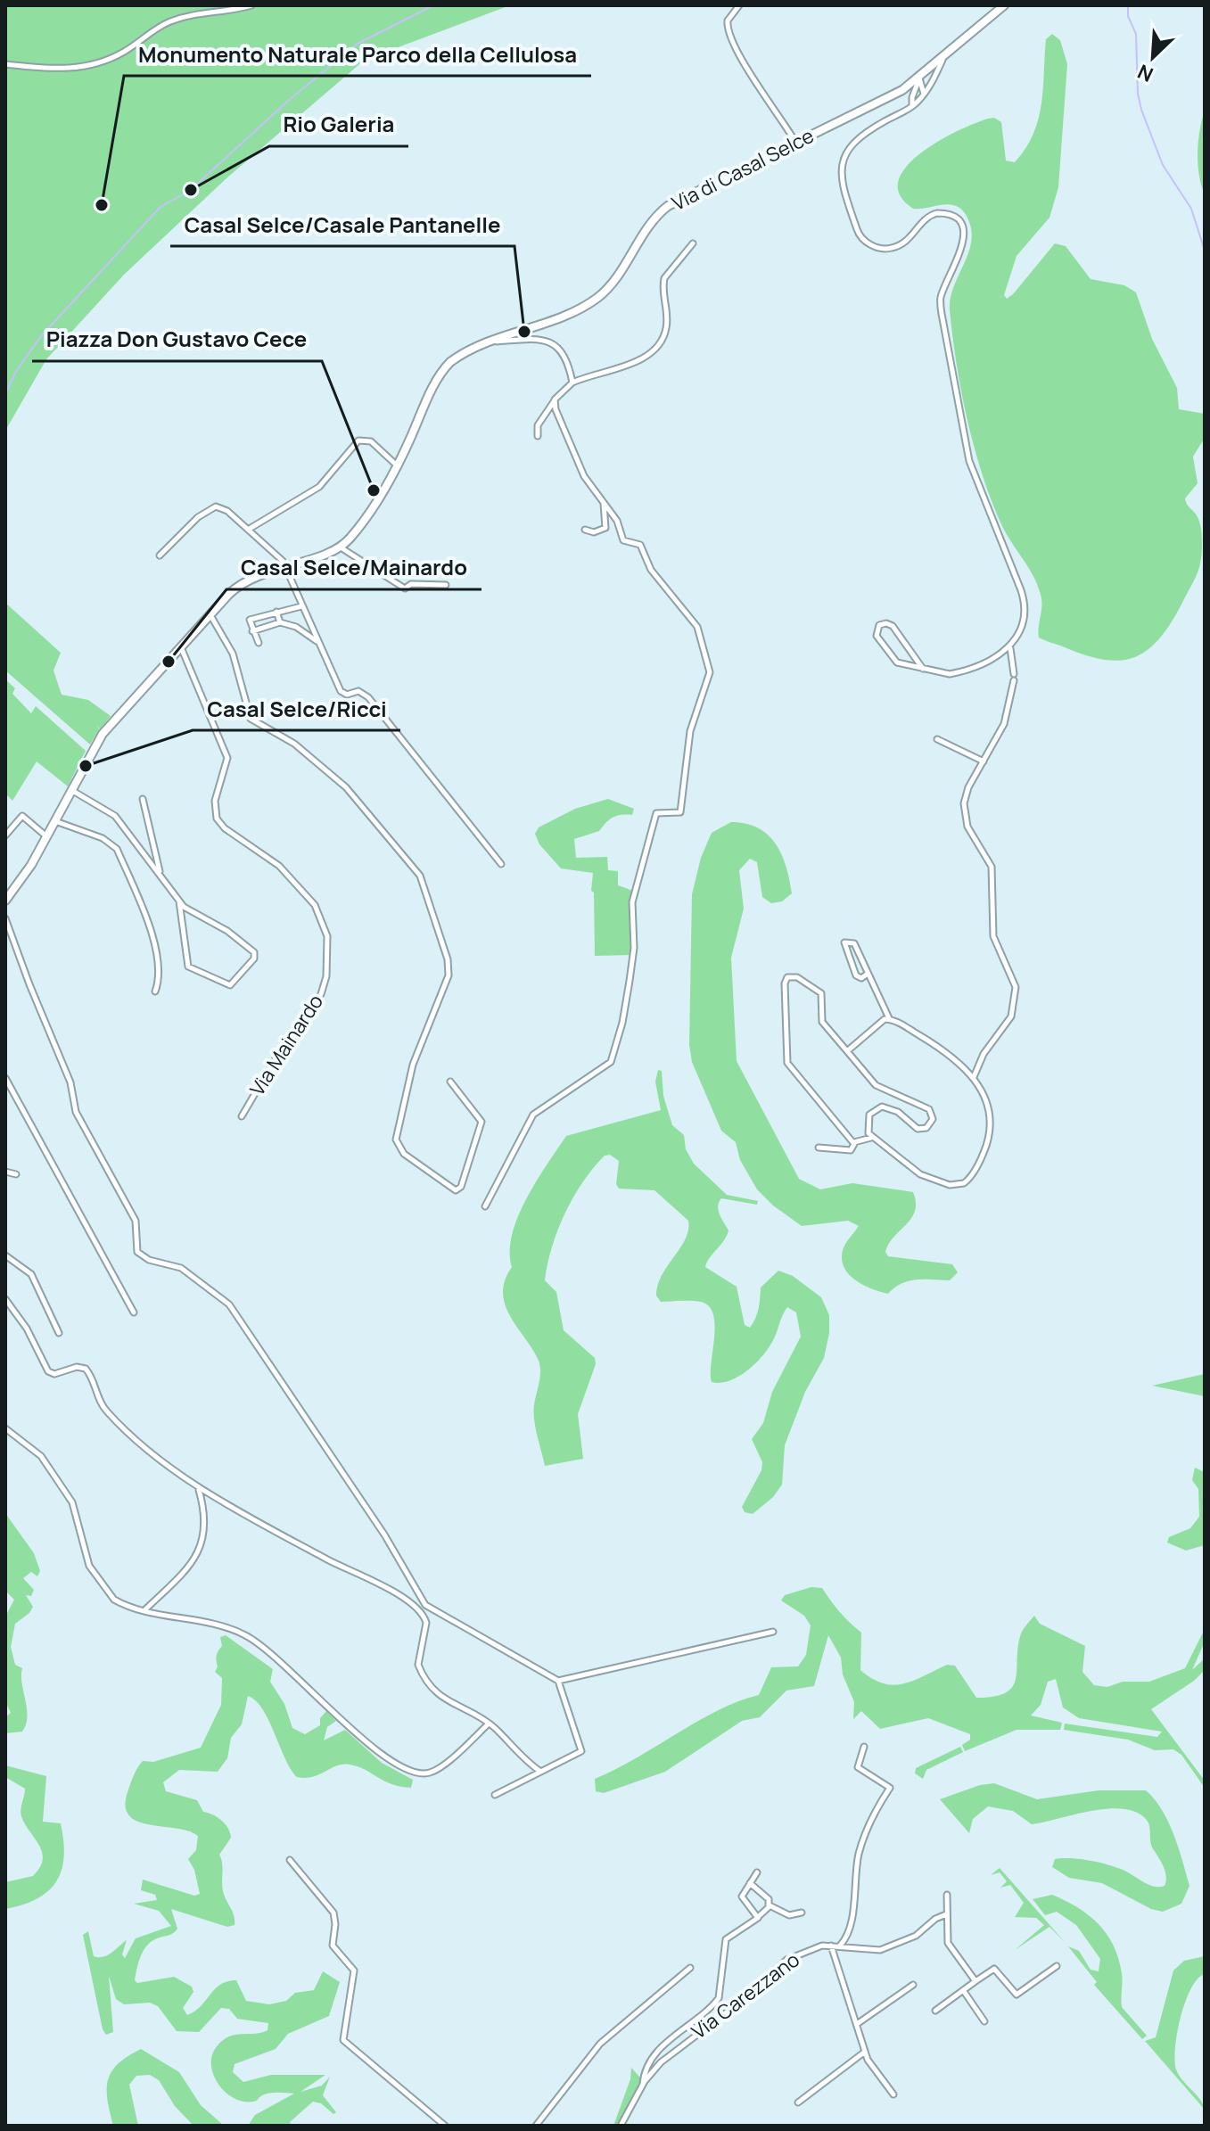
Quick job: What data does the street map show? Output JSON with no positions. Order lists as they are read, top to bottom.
{
  "streets": {
    "main road": ["Via di Casal Selce"],
    "street": ["Via Mainardo", "Via Carezzano"]
  },
  "crossings": [
    ["Via di Casal Selce", "Via Mainardo"]
  ],
  "places": [
    "Rio Galeria",
    "Monumento Naturale Parco della Cellulosa",
    "Casal Selce/Casale Pantanelle",
    "Piazza Don Gustavo Cece",
    "Casal Selce/Mainardo",
    "Casal Selce/Ricci"
  ],
  "north": "bottom left"
}
